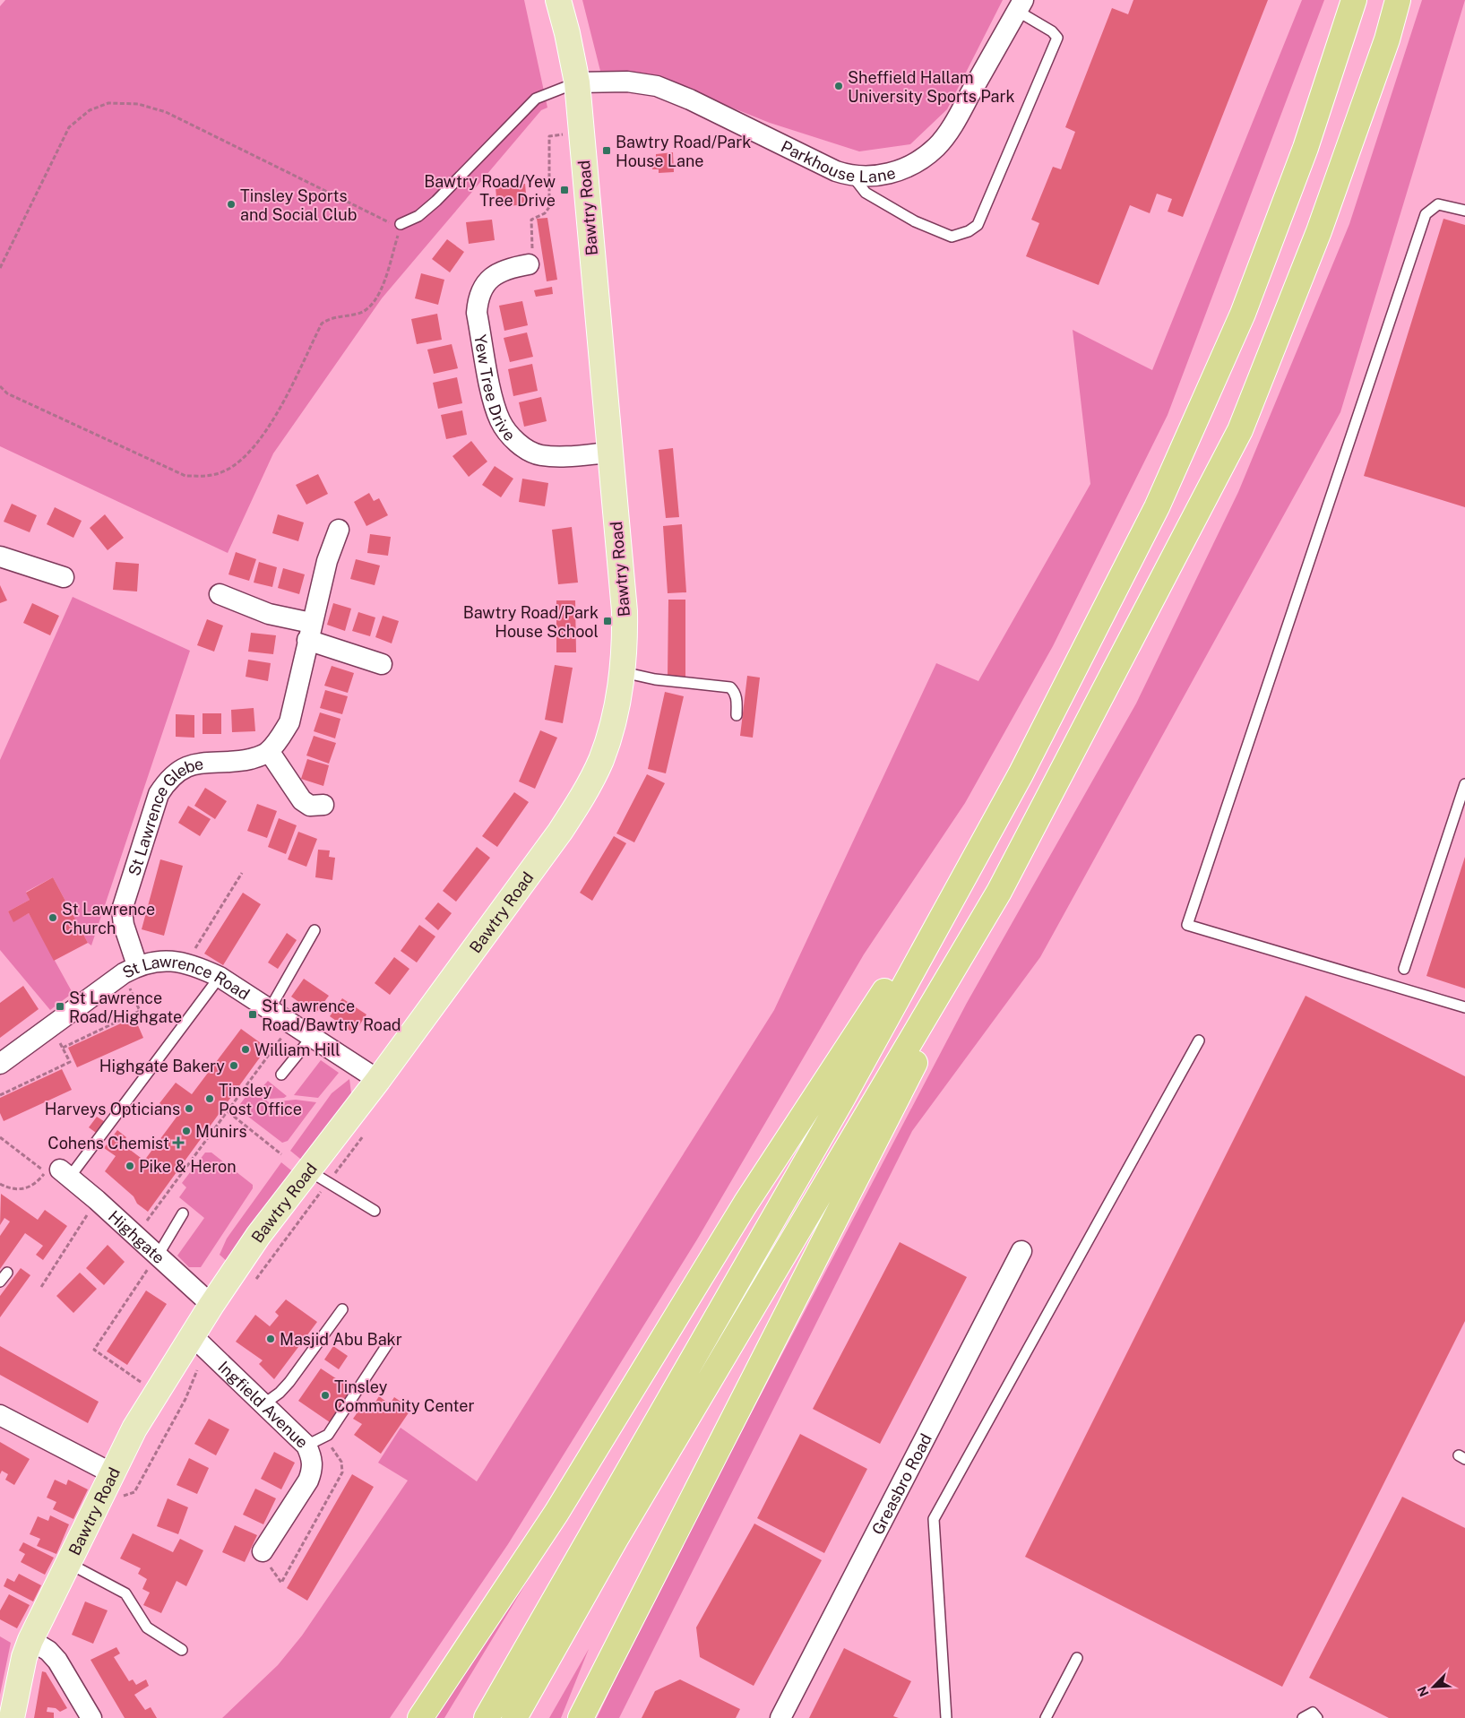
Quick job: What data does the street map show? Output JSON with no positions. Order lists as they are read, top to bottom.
{
  "streets": {
    "main road": ["Bawtry Road"],
    "street": [
      "Parkhouse Lane",
      "Yew Tree Drive",
      "St Lawrence Glebe",
      "St Lawrence Road",
      "Highgate",
      "Ingfield Avenue",
      "Greasbro Road"
    ]
  },
  "crossings": [
    ["Parkhouse Lane", "Bawtry Road"],
    ["Bawtry Road", "Yew Tree Drive"],
    ["Bawtry Road", "St Lawrence Road"],
    ["Bawtry Road", "Highgate"],
    ["Bawtry Road", "Ingfield Avenue"],
    ["St Lawrence Glebe", "St Lawrence Road"]
  ],
  "places": {
    "other": [
      "Sheffield Hallam University Sports Park",
      "Tinsley Sports and Social Club",
      "St Lawrence Church",
      "William Hill",
      "Highgate Bakery",
      "Tinsley Post Office",
      "Harveys Opticians",
      "Munirs",
      "Pike & Heron",
      "Masjid Abu Bakr",
      "Tinsley Community Center"
    ],
    "transit": [
      "Bawtry Road/Park House Lane",
      "Bawtry Road/Yew Tree Drive",
      "Bawtry Road/Park House School",
      "St Lawrence Road/Highgate",
      "St Lawrence Road/Bawtry Road"
    ],
    "health": ["Cohens Chemist"]
  },
  "north": "bottom left"
}
